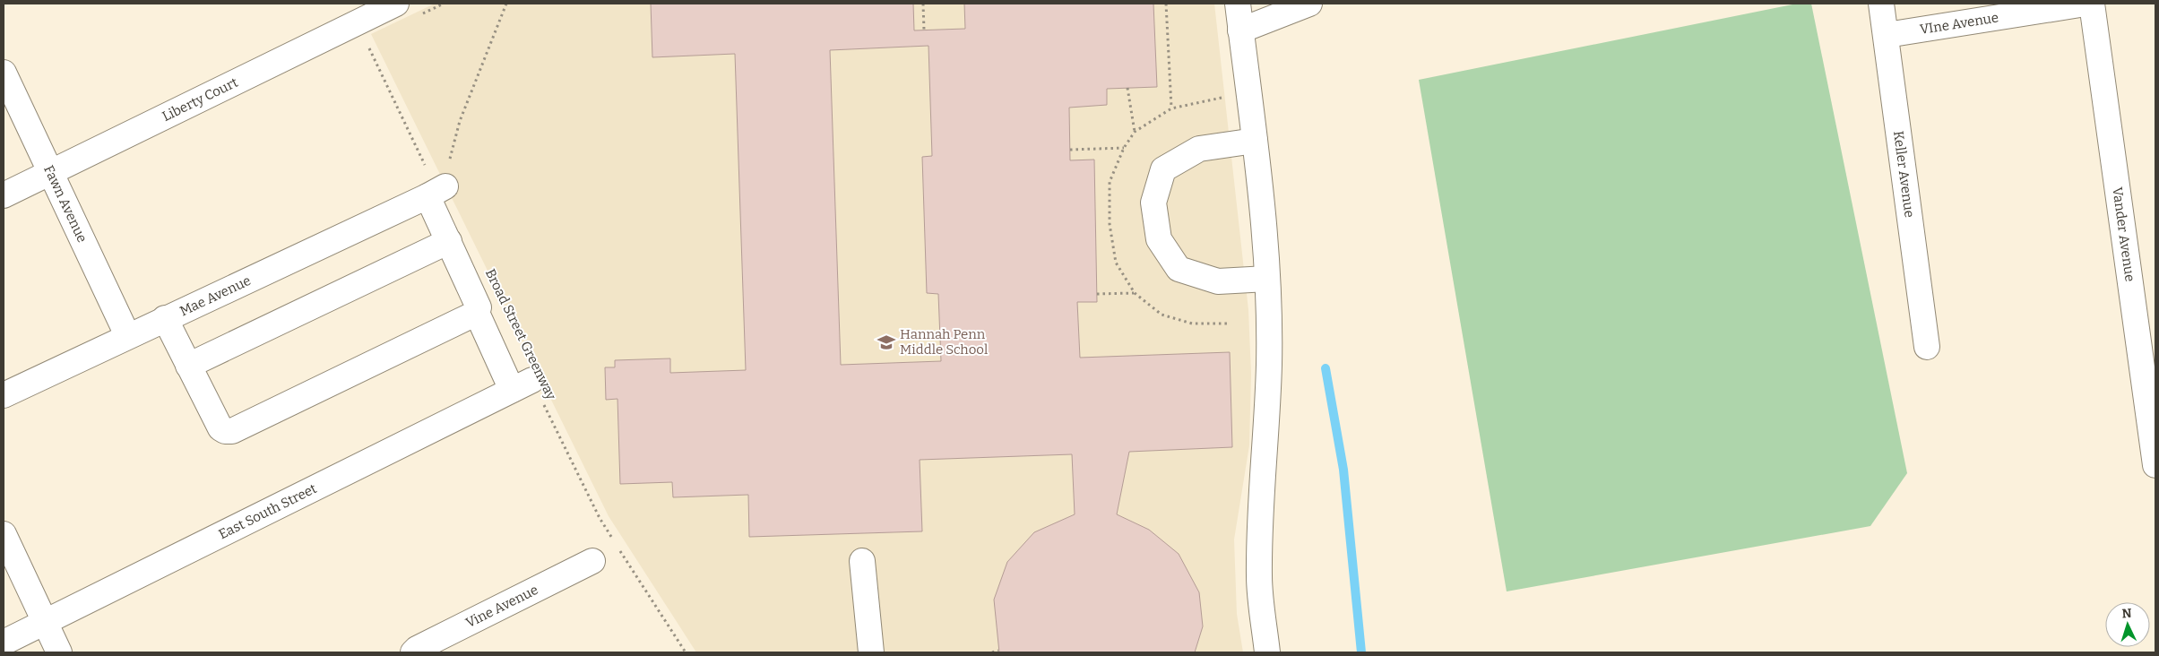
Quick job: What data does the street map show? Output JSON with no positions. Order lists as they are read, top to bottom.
{
  "streets": {
    "street": [
      "VIne Avenue",
      "Liberty Court",
      "Keller Avenue",
      "Fawn Avenue",
      "Vander Avenue",
      "Mae Avenue",
      "East South Street",
      "Vine Avenue"
    ],
    "path": ["Broad Street Greenway"]
  },
  "crossings": [
    ["VIne Avenue", "Keller Avenue"],
    ["Liberty Court", "Fawn Avenue"],
    ["Fawn Avenue", "Mae Avenue"],
    ["Broad Street Greenway", "East South Street"]
  ],
  "places": {
    "school or university": ["Hannah Penn Middle School"]
  },
  "north": "top"
}
